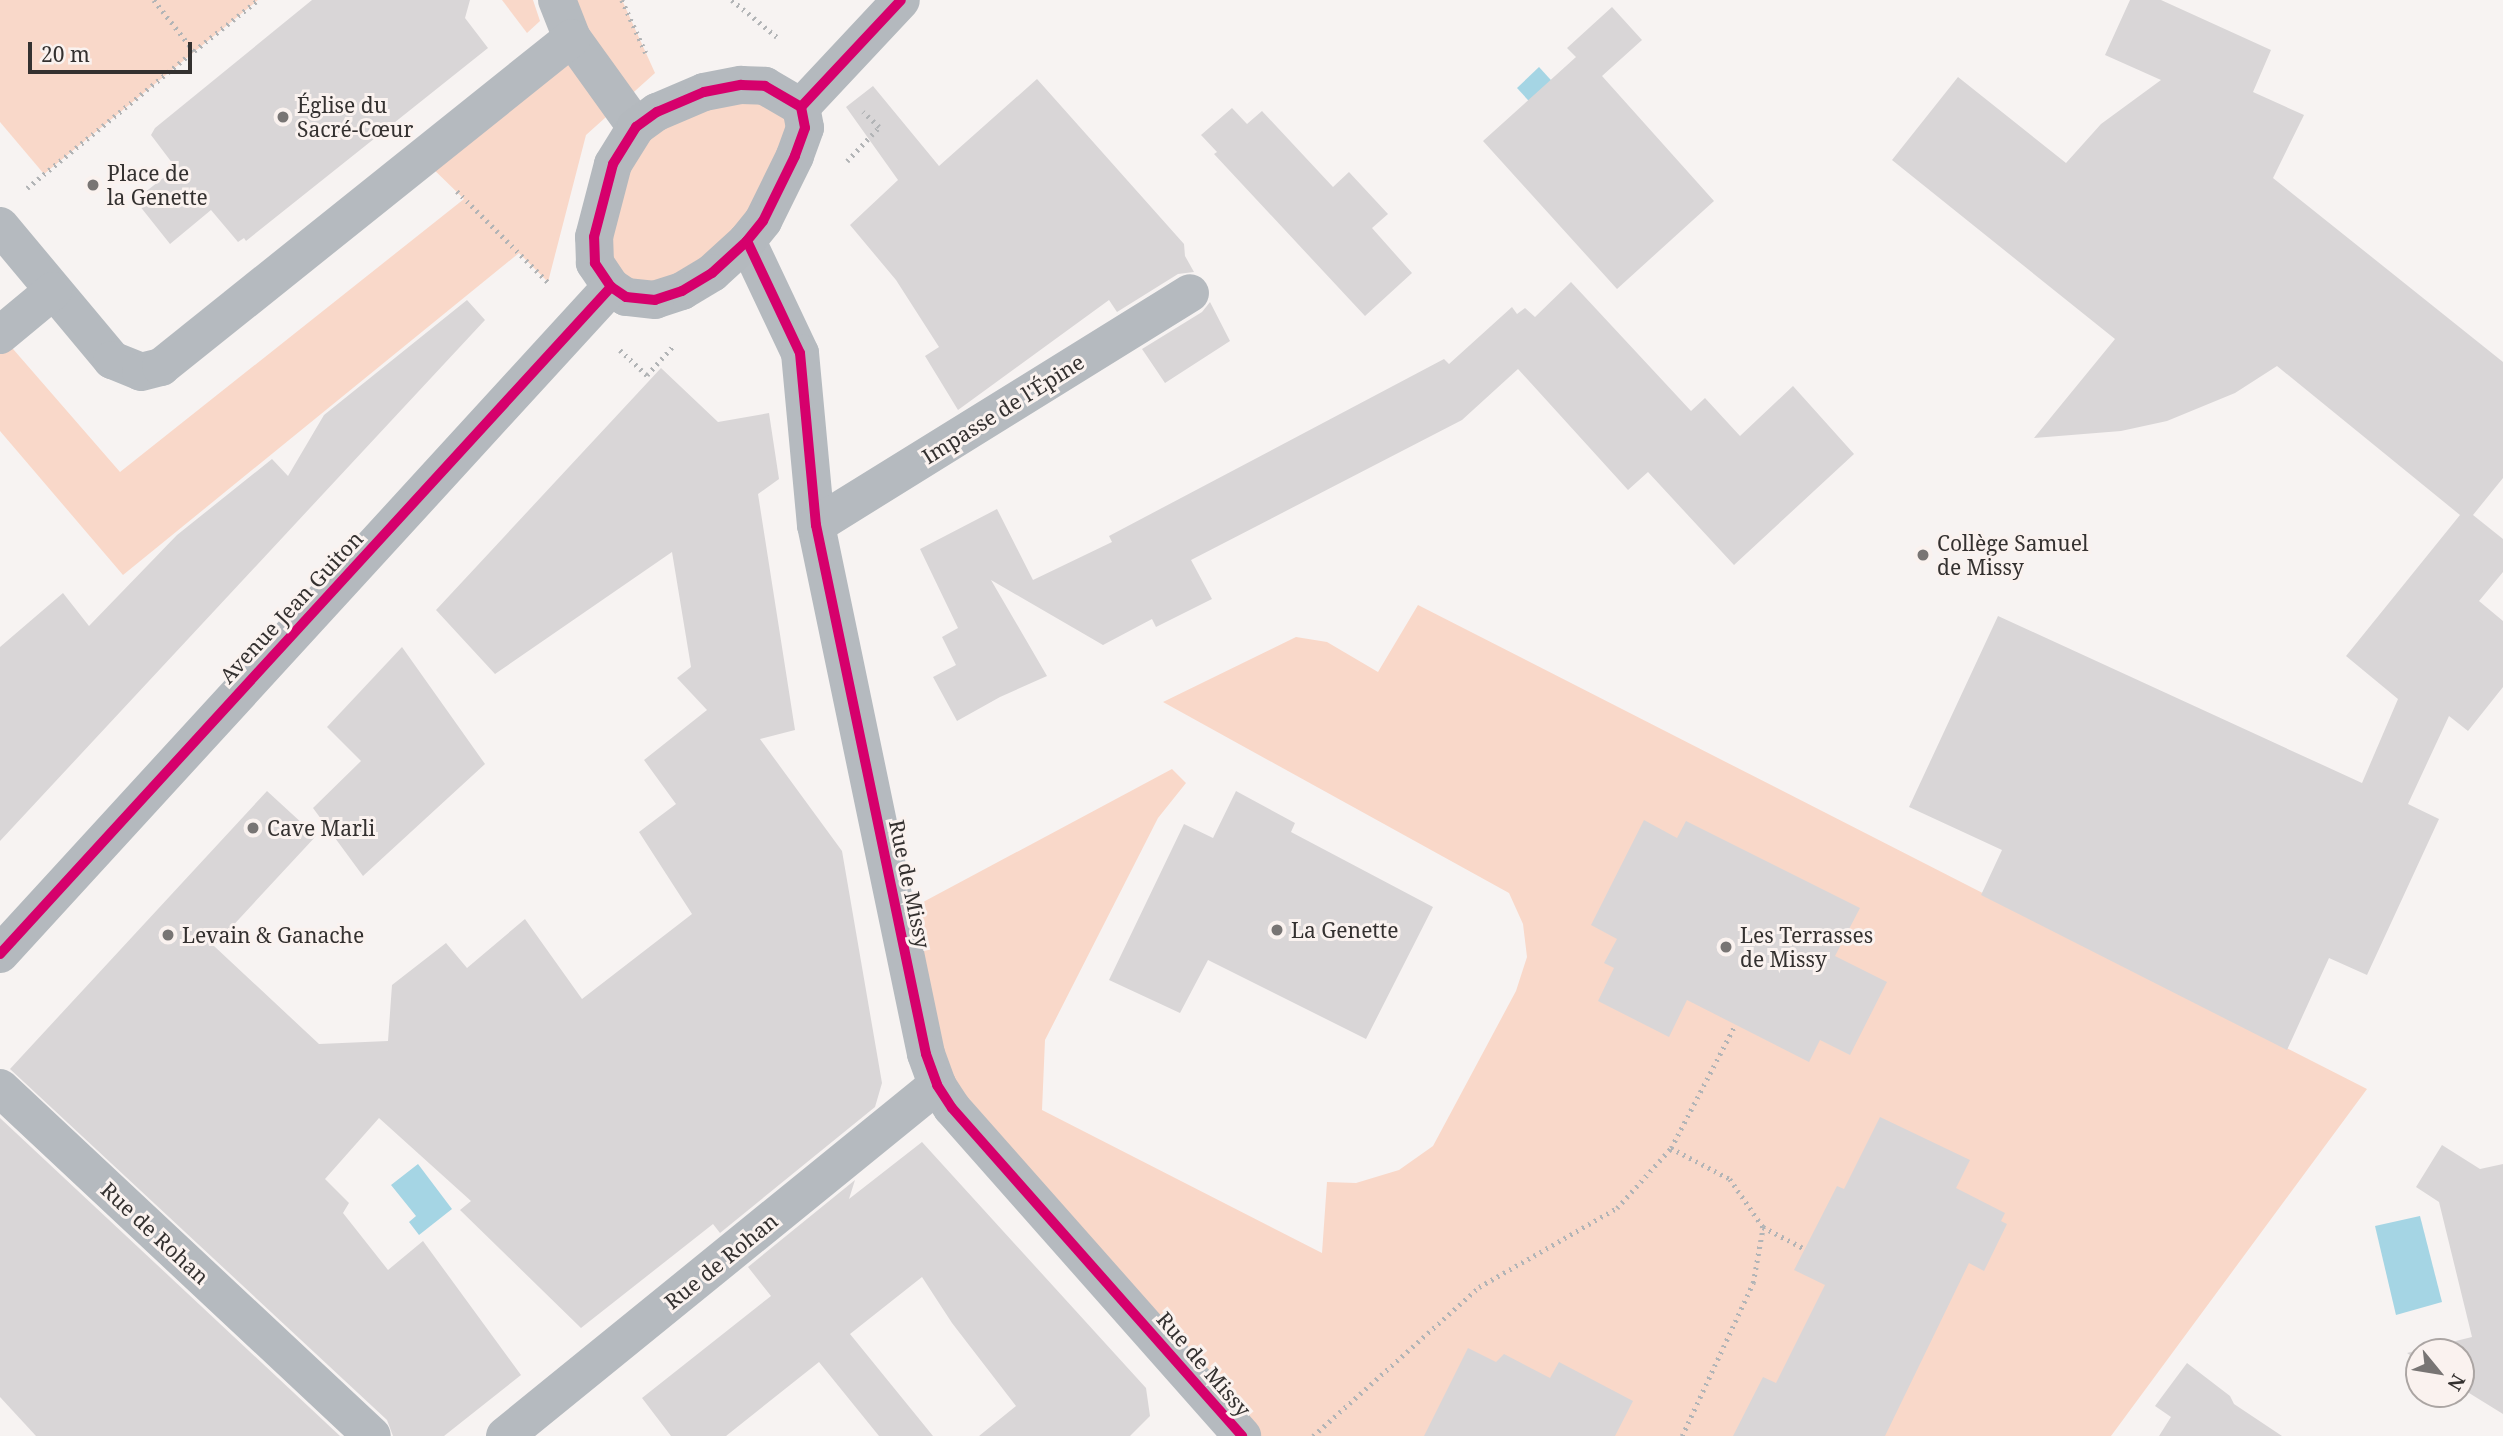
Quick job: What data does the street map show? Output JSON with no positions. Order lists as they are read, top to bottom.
{
  "streets": {
    "main road": ["Avenue Jean Guiton"],
    "street": ["Impasse de l'Épine", "Rue de Missy", "Rue de Rohan"]
  },
  "crossings": [
    ["Impasse de l'Épine", "Rue de Missy"],
    ["Avenue Jean Guiton", "Rue de Missy"],
    ["Rue de Missy", "Rue de Rohan"]
  ],
  "places": [
    "Église du Sacré-Cœur",
    "Place de la Genette",
    "Collège Samuel de Missy",
    "Cave Marli",
    "La Genette",
    "Levain & Ganache",
    "Les Terrasses de Missy"
  ],
  "scale_bar": "20 m",
  "north": "bottom right"
}
